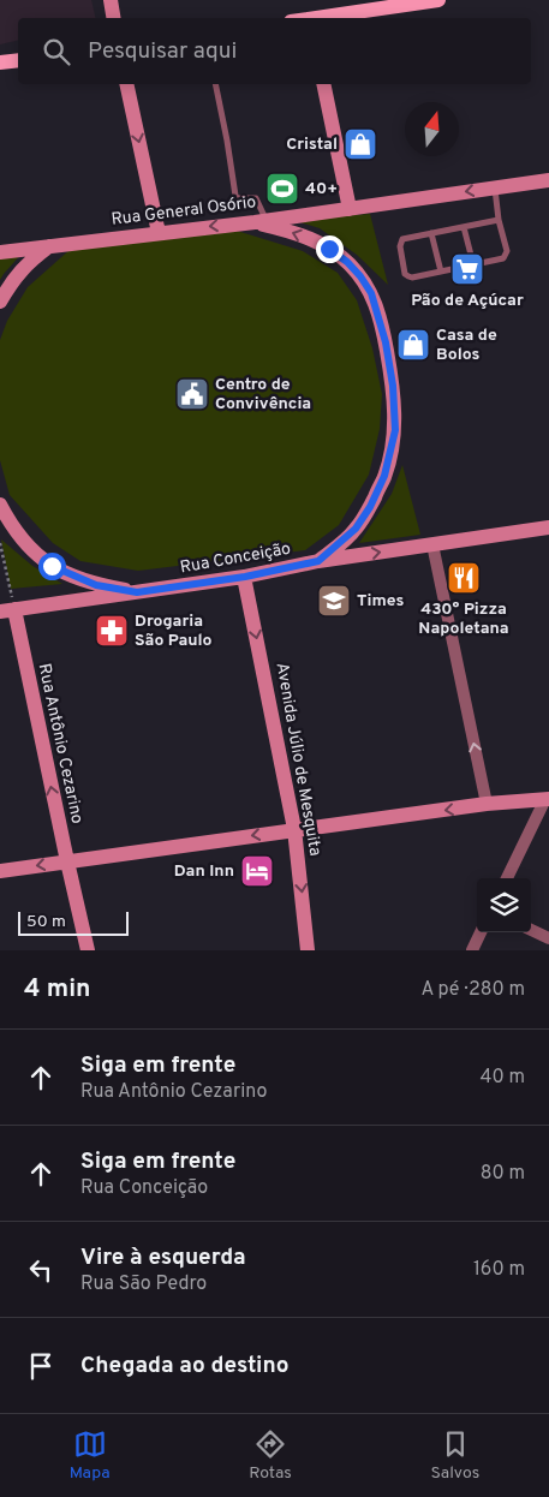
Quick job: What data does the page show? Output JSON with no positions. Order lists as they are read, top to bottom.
{
  "streets": {
    "main road": [
      "Rua General Osório",
      "Rua Conceição",
      "Rua Antônio Cezarino",
      "Avenida Júlio de Mesquita"
    ]
  },
  "crossings": [
    ["Rua Conceição", "Rua Antônio Cezarino"],
    ["Rua Conceição", "Avenida Júlio de Mesquita"]
  ],
  "one_way": ["Rua General Osório", "Rua Antônio Cezarino", "Avenida Júlio de Mesquita"],
  "places": {
    "shop": ["Cristal", "Casa de Bolos"],
    "sports": ["40+"],
    "supermarket": ["Pão de Açúcar"],
    "public building": ["Centro de Convivência"],
    "restaurant": ["430° Pizza Napoletana"],
    "school or university": ["Times"],
    "pharmacy": ["Drogaria São Paulo"],
    "hotel": ["Dan Inn"]
  },
  "scale_bar": "50 m",
  "north": "top",
  "page": {
    "search": "Pesquisar aqui",
    "scale": "50 m",
    "heading": ["4 min", "A pé · 280 m"],
    "list": [
      ["Siga em frente", "Rua Antônio Cezarino", "40 m"],
      ["Siga em frente", "Rua Conceição", "80 m"],
      ["Vire à esquerda", "Rua São Pedro", "160 m"],
      "Chegada ao destino"
    ],
    "nav": ["Mapa", "Rotas", "Salvos"]
  }
}
